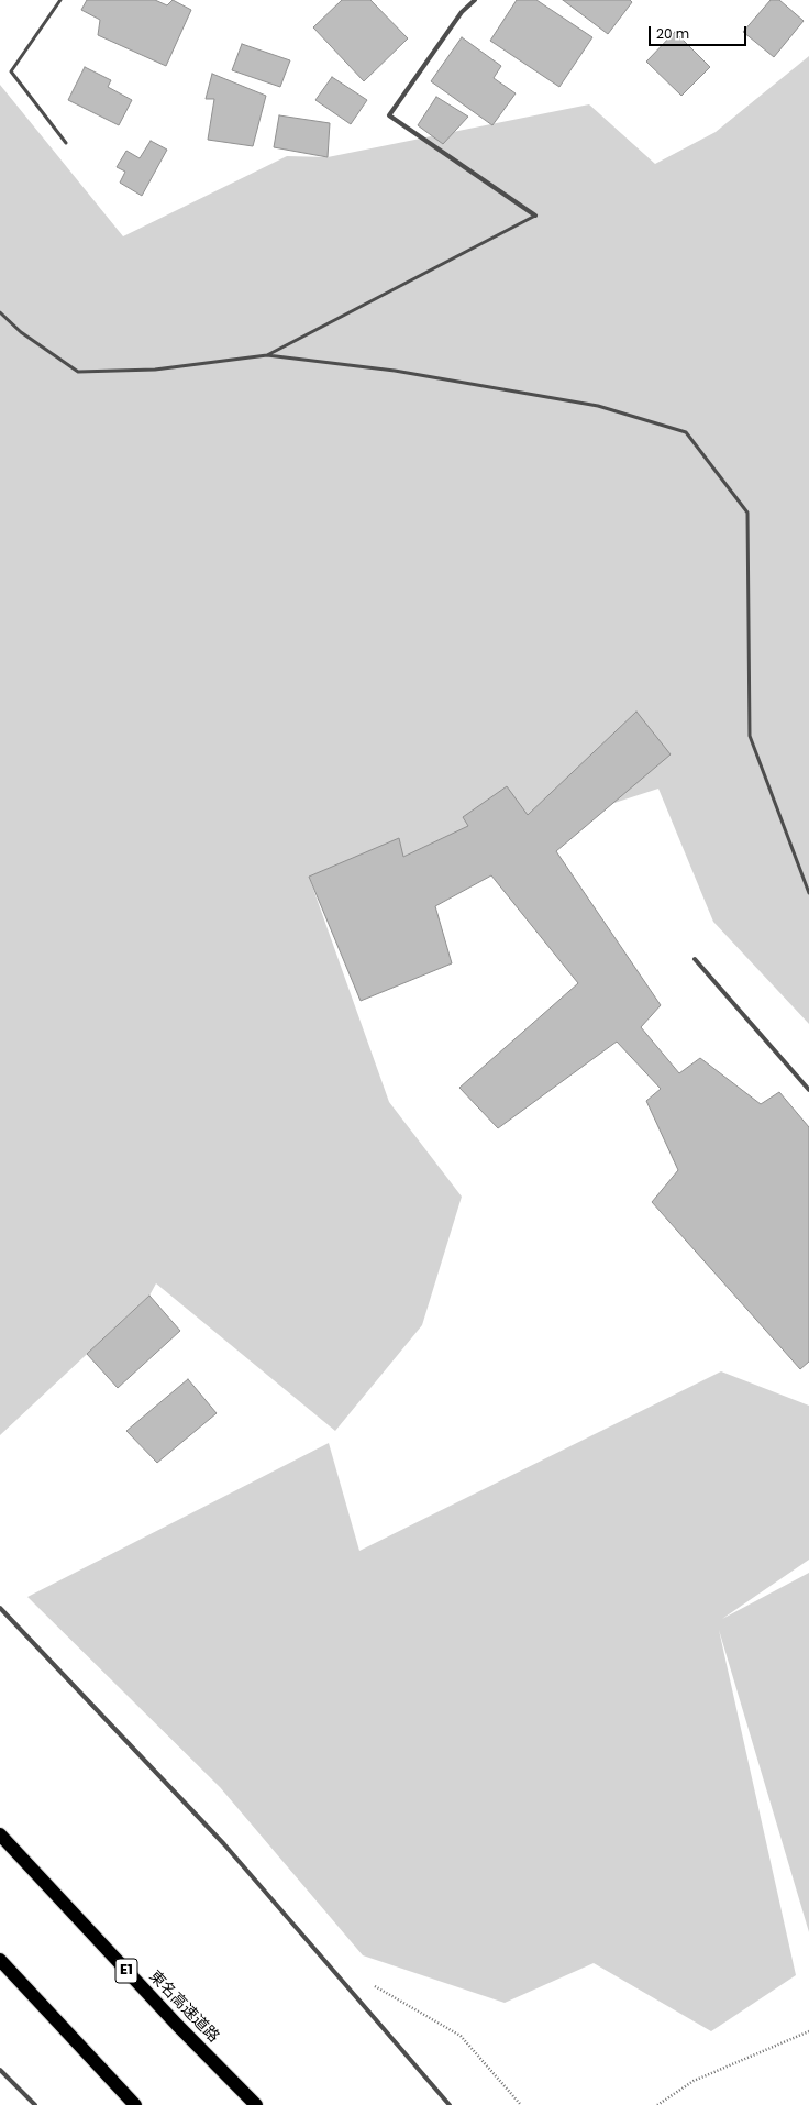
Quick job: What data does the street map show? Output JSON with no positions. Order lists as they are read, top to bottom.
{
  "streets": {
    "highway": ["E1", "東名高速道路"]
  },
  "scale_bar": "20 m"
}
